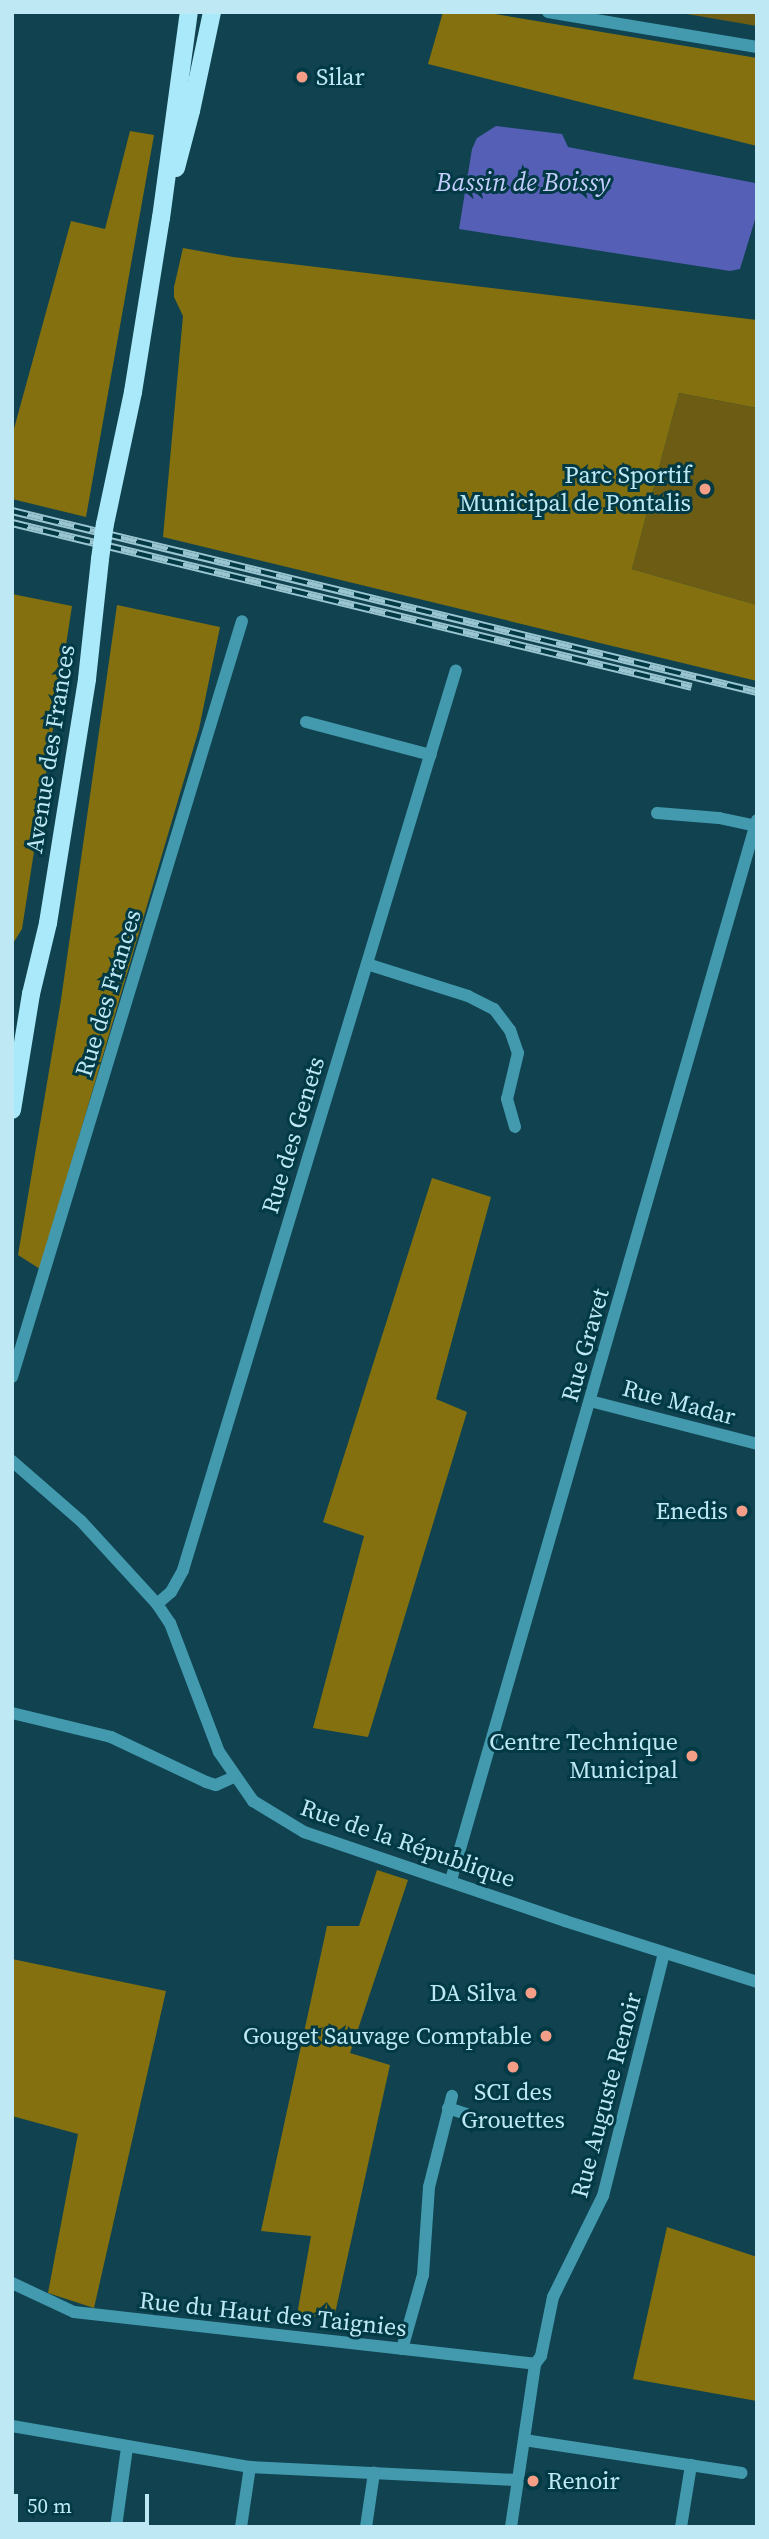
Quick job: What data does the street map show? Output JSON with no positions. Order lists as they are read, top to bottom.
{
  "streets": {
    "main road": ["Avenue des Frances"],
    "street": [
      "Rue des Frances",
      "Rue des Genets",
      "Rue Gravet",
      "Rue Madar",
      "Rue de la République",
      "Rue Auguste Renoir",
      "Rue du Haut des Taignies"
    ]
  },
  "crossings": [
    ["Rue des Genets", "Rue de la République"],
    ["Rue Gravet", "Rue Madar"],
    ["Rue Gravet", "Rue de la République"],
    ["Rue de la République", "Rue Auguste Renoir"],
    ["Rue Auguste Renoir", "Rue du Haut des Taignies"]
  ],
  "water": ["Bassin de Boissy"],
  "places": [
    "Silar",
    "Parc Sportif Municipal de Pontalis",
    "Enedis",
    "Centre Technique Municipal",
    "DA Silva",
    "Gouget Sauvage Comptable",
    "SCI des Grouettes",
    "Renoir"
  ],
  "scale_bar": "50 m"
}
